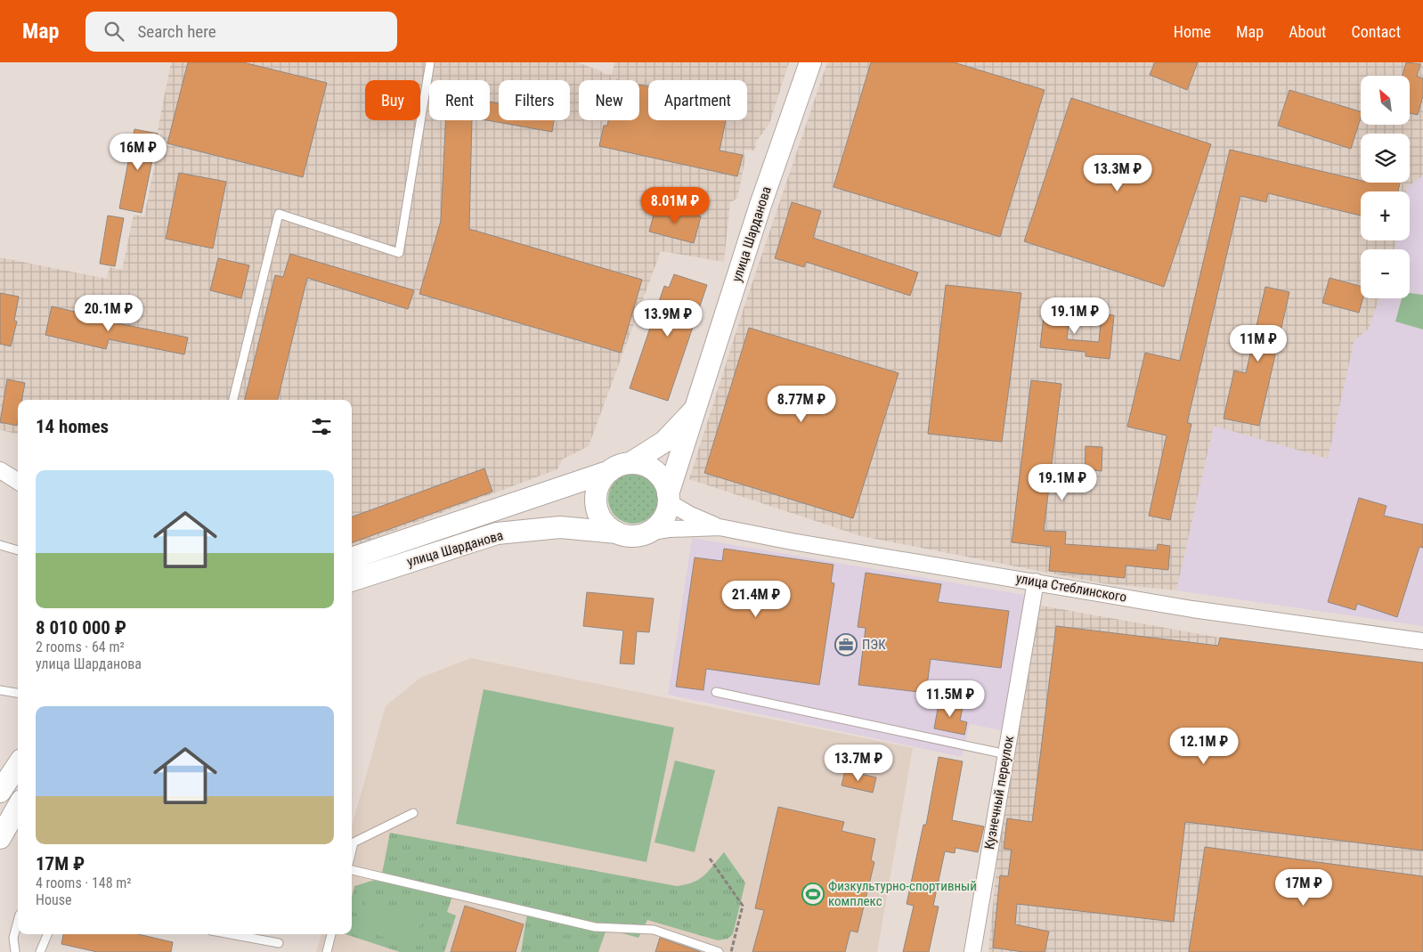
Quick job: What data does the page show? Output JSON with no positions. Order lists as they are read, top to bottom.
{
  "streets": {
    "main road": ["улица Шарданова"],
    "street": ["улица Стеблинского", "Кузнечный переулок"]
  },
  "crossings": [
    ["улица Стеблинского", "Кузнечный переулок"]
  ],
  "places": {
    "office": ["ПЭК"],
    "sports": ["Физкультурно-спортивный комплекс"]
  },
  "north": "top left",
  "page": {
    "header": "Map",
    "search": "Search here",
    "nav": [
      "Home",
      "Map",
      "About",
      "Contact"
    ],
    "map_buttons": ["+", "−"],
    "chip": [
      "Buy",
      "Rent",
      "Filters",
      "New",
      "Apartment"
    ],
    "price": [
      "16M ₽",
      "13.3M ₽",
      "8.01M ₽",
      "20.1M ₽",
      "19.1M ₽",
      "13.9M ₽",
      "11M ₽",
      "8.77M ₽",
      "19.1M ₽",
      "21.4M ₽",
      "11.5M ₽",
      "12.1M ₽",
      "13.7M ₽",
      "17M ₽"
    ],
    "heading": "14 homes",
    "list": [
      {
        "name": "8 010 000 ₽",
        "note": "2 rooms · 64 m² · улица Шарданова"
      },
      {
        "name": "17M ₽",
        "note": "4 rooms · 148 m² · House"
      }
    ]
  }
}
